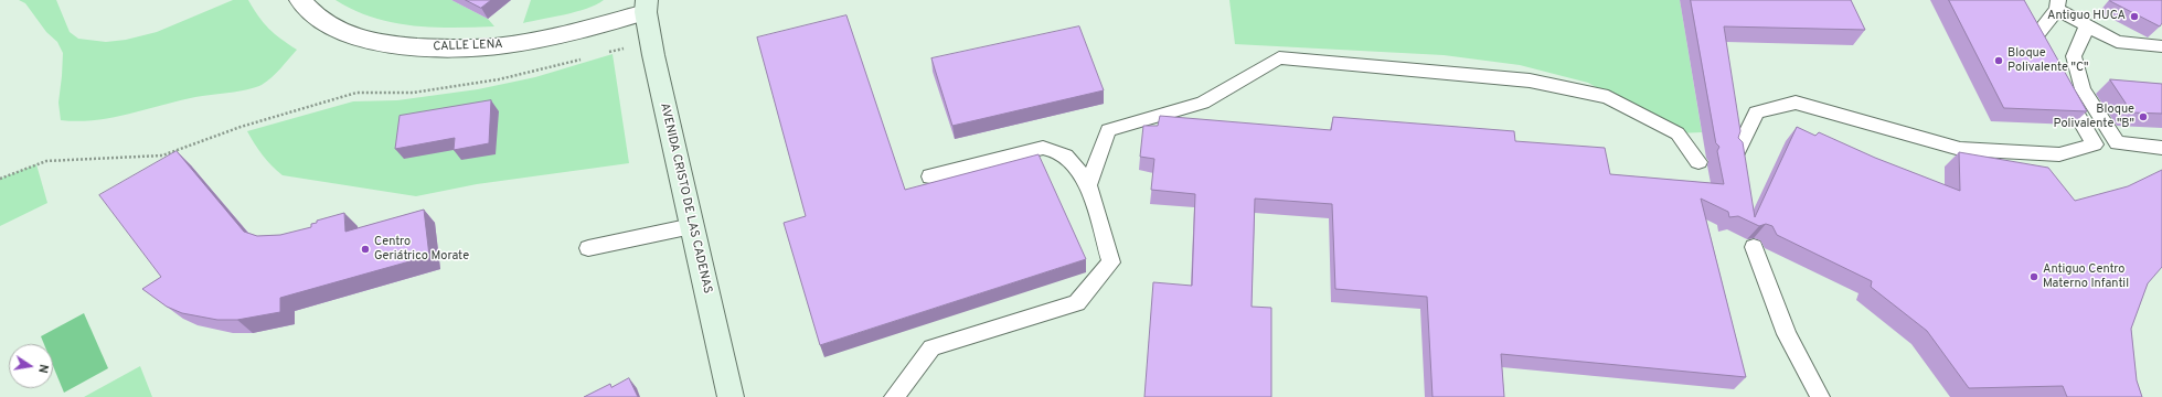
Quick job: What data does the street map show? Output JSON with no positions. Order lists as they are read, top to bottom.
{
  "streets": {
    "street": ["CALLE LENA", "AVENIDA CRISTO DE LAS CADENAS"]
  },
  "crossings": [
    ["CALLE LENA", "AVENIDA CRISTO DE LAS CADENAS"]
  ],
  "places": [
    "Antiguo HUCA",
    "Bloque Polivalente \"C\"",
    "Bloque Polivalente \"B\"",
    "Centro Geriátrico Morate",
    "Antiguo Centro Materno Infantil"
  ],
  "north": "right"
}
